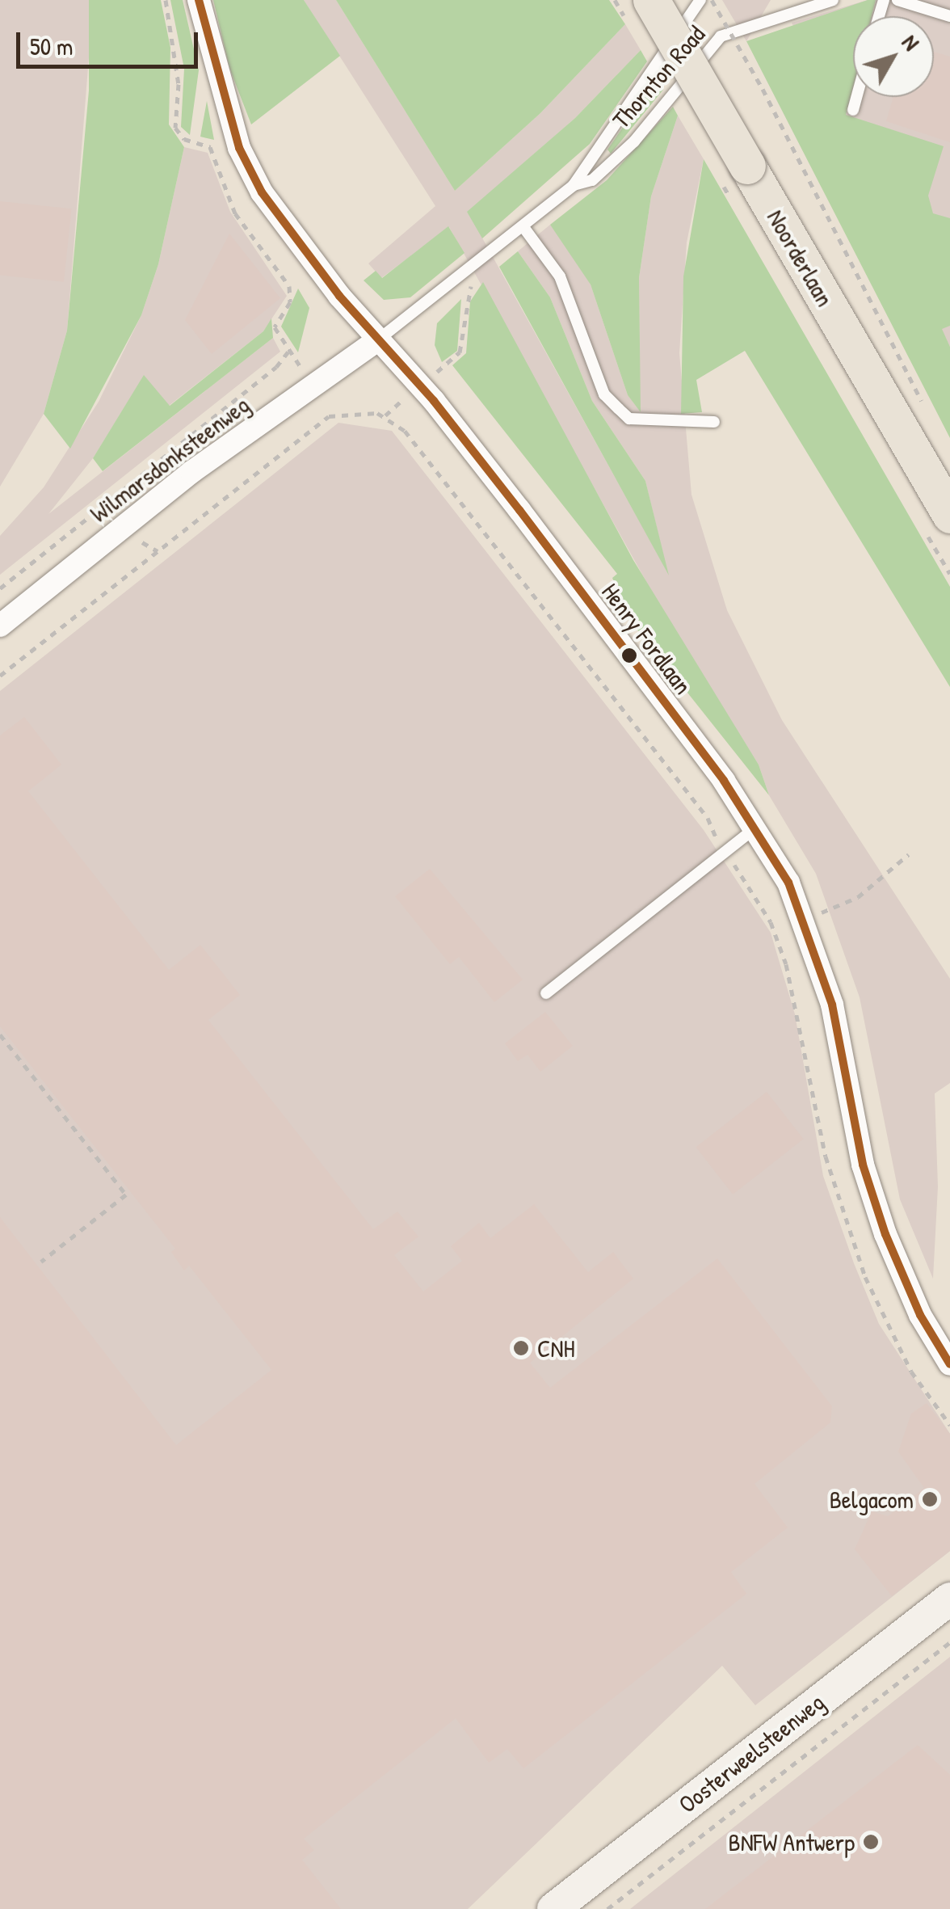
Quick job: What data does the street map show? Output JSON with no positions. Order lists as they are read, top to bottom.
{
  "streets": {
    "main road": ["Noorderlaan", "Oosterweelsteenweg"],
    "street": ["Wilmarsdonksteenweg", "Henry Fordlaan"],
    "lane": ["Thornton Road"]
  },
  "crossings": [
    ["Thornton Road", "Wilmarsdonksteenweg"],
    ["Thornton Road", "Henry Fordlaan"],
    ["Wilmarsdonksteenweg", "Henry Fordlaan"]
  ],
  "places": ["CNH", "Belgacom", "BNFW Antwerp"],
  "scale_bar": "50 m",
  "north": "top right"
}
